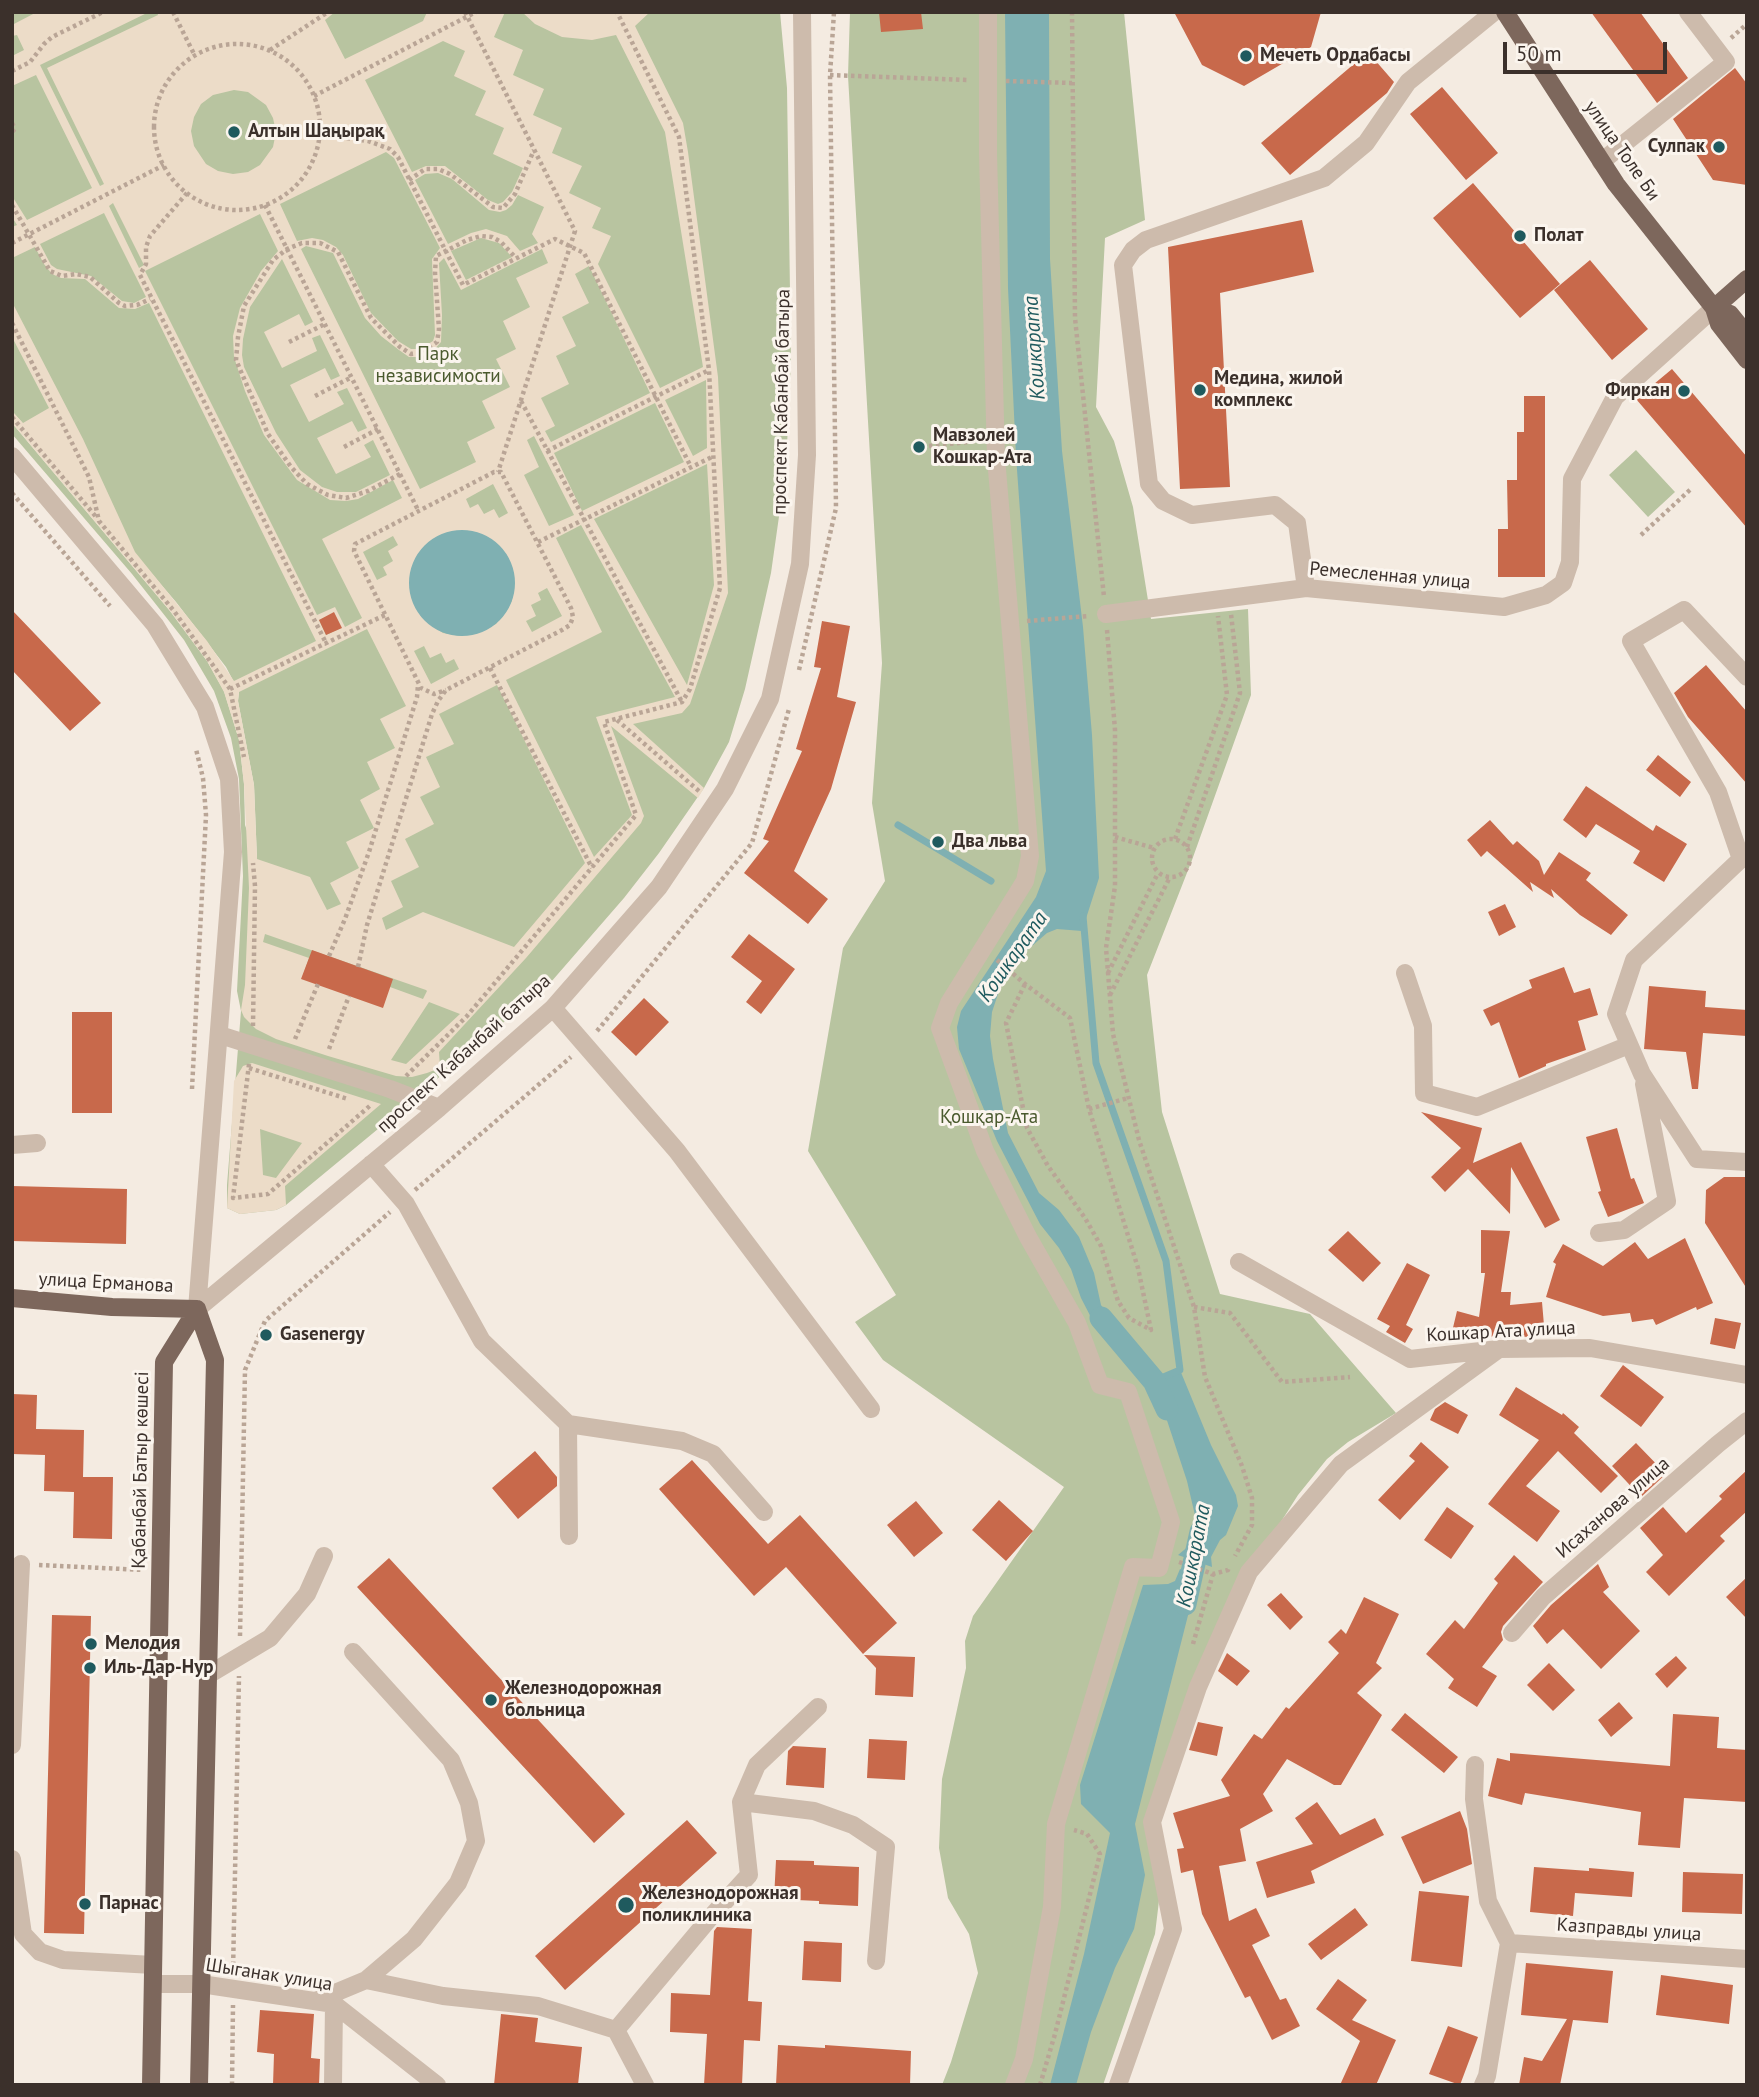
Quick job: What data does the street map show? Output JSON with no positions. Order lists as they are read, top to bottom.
{
  "streets": {
    "main road": ["улица Толе Би", "улица Ерманова", "Қабанбай Батыр көшесі"],
    "street": [
      "проспект Кабанбай батыра",
      "Ремесленная улица",
      "Кошкар Ата улица",
      "Исаханова улица",
      "Казправды улица",
      "Шыганак улица"
    ]
  },
  "crossings": [
    ["улица Толе Би", "Ремесленная улица"],
    ["проспект Кабанбай батыра", "улица Ерманова"],
    ["проспект Кабанбай батыра", "Қабанбай Батыр көшесі"],
    ["улица Ерманова", "Қабанбай Батыр көшесі"],
    ["Қабанбай Батыр көшесі", "Шыганак улица"]
  ],
  "water": ["Кошкарата"],
  "parks": ["Парк независимости", "Қошқар-Ата"],
  "places": [
    "Мечеть Ордабасы",
    "Алтын Шаңырақ",
    "Сулпак",
    "Полат",
    "Медина, жилой комплекс",
    "Фиркан",
    "Мавзолей Кошкар-Ата",
    "Два льва",
    "Gasenergy",
    "Мелодия",
    "Иль-Дар-Нур",
    "Железнодорожная больница",
    "Парнас",
    "Железнодорожная поликлиника"
  ],
  "scale_bar": "50 m"
}
